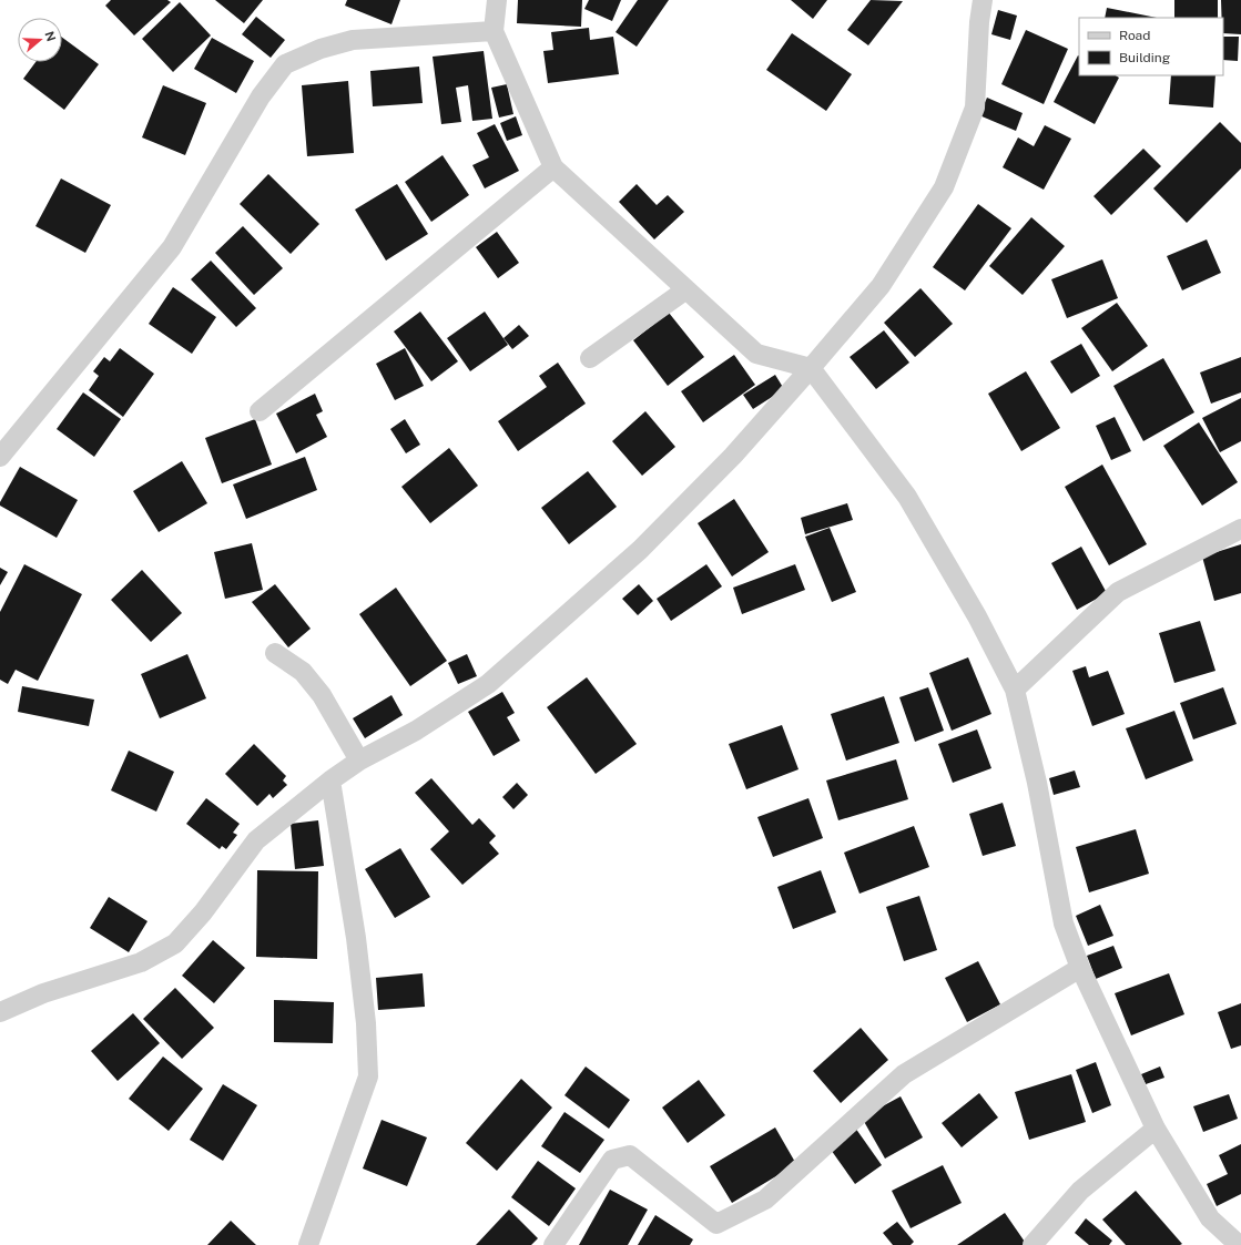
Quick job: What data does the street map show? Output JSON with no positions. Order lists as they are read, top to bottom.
{
  "legend": ["Road", "Building"],
  "north": "right"
}
